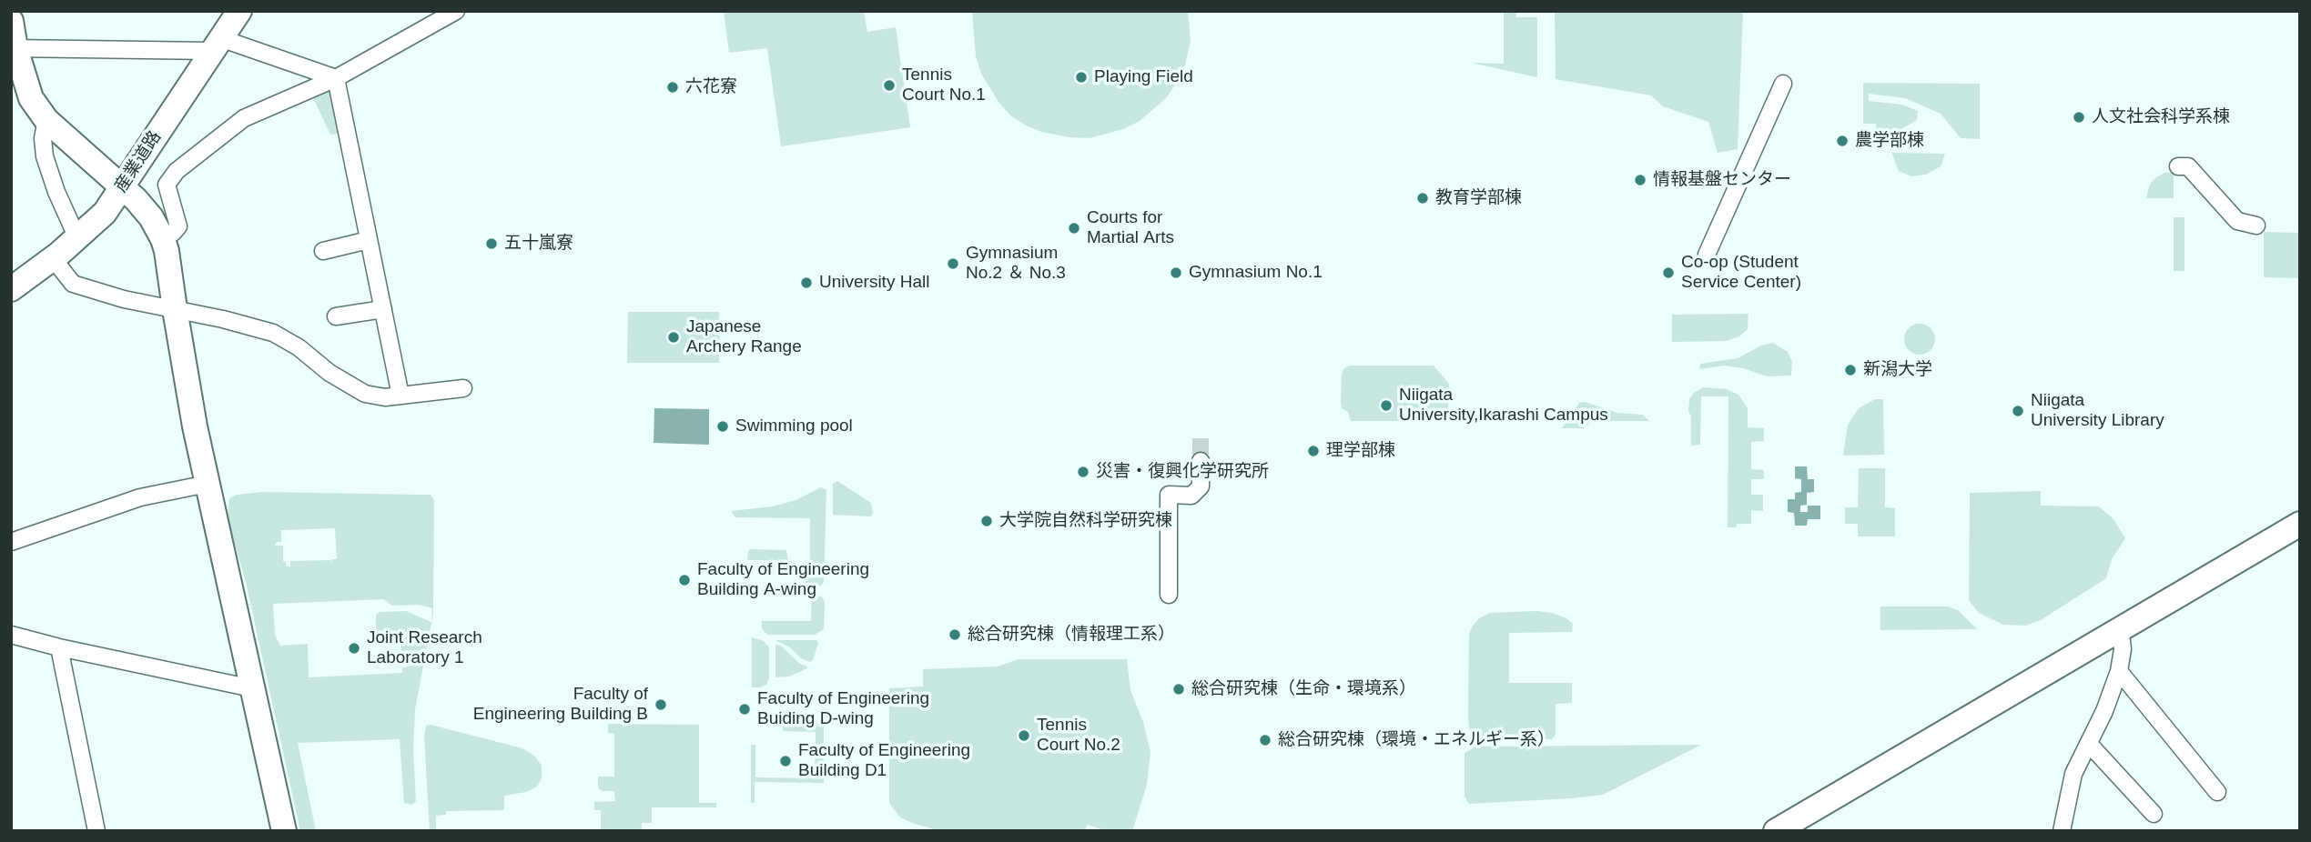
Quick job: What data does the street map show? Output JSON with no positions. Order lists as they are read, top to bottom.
{
  "streets": {
    "street": ["産業道路"]
  },
  "places": [
    "Playing Field",
    "Tennis Court No.1",
    "六花寮",
    "人文社会科学系棟",
    "農学部棟",
    "情報基盤センター",
    "教育学部棟",
    "Courts for Martial Arts",
    "五十嵐寮",
    "Gymnasium No.2 ＆ No.3",
    "Gymnasium No.1",
    "Co-op (Student Service Center)",
    "University Hall",
    "Japanese Archery Range",
    "新潟大学",
    "Niigata University,Ikarashi Campus",
    "Niigata University Library",
    "Swimming pool",
    "理学部棟",
    "災害・復興化学研究所",
    "大学院自然科学研究棟",
    "Faculty of Engineering Building A-wing",
    "総合研究棟（情報理工系）",
    "Joint Research Laboratory 1",
    "総合研究棟（生命・環境系）",
    "Faculty of Engineering Building B",
    "Faculty of Engineering Buiding D-wing",
    "Tennis Court No.2",
    "総合研究棟（環境・エネルギー系）",
    "Faculty of Engineering Building D1"
  ]
}
